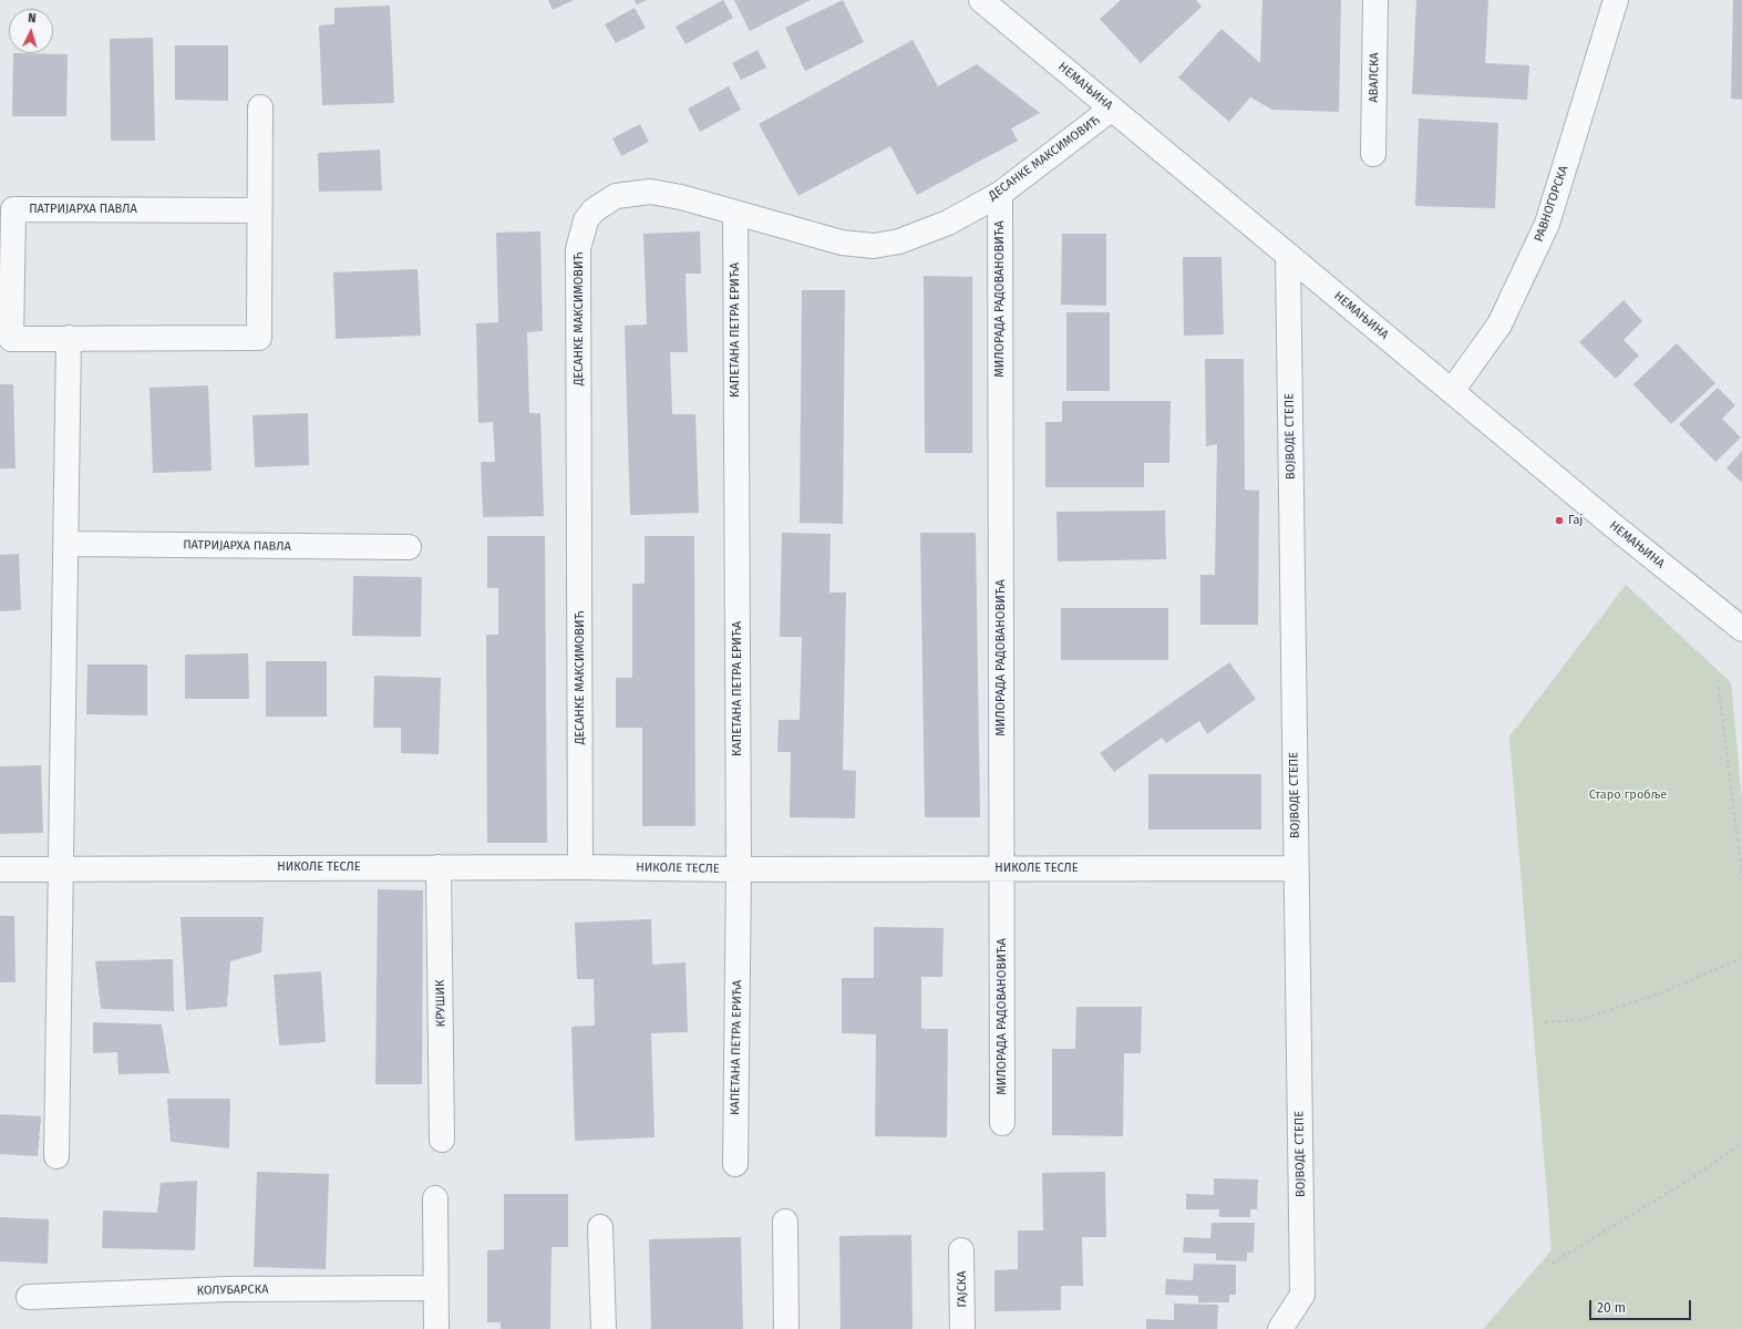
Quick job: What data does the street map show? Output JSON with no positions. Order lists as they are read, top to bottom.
{
  "streets": {
    "street": [
      "АВАЛСКА",
      "НЕМАЊИНА",
      "ДЕСАНКЕ МАКСИМОВИЋ",
      "РАВНОГОРСКА",
      "ПАТРИЈАРХА ПАВЛА",
      "МИЛОРАДА РАДОВАНОВИЋА",
      "КАПЕТАНА ПЕТРА ЕРИЋА",
      "ВОЈВОДЕ СТЕПЕ",
      "НИКОЛЕ ТЕСЛЕ",
      "КРУШИК",
      "ГАЈСКА",
      "КОЛУБАРСКА"
    ]
  },
  "crossings": [
    ["НЕМАЊИНА", "ДЕСАНКЕ МАКСИМОВИЋ"],
    ["НЕМАЊИНА", "РАВНОГОРСКА"],
    ["НЕМАЊИНА", "ВОЈВОДЕ СТЕПЕ"],
    ["ДЕСАНКЕ МАКСИМОВИЋ", "МИЛОРАДА РАДОВАНОВИЋА"],
    ["ДЕСАНКЕ МАКСИМОВИЋ", "КАПЕТАНА ПЕТРА ЕРИЋА"],
    ["ДЕСАНКЕ МАКСИМОВИЋ", "НИКОЛЕ ТЕСЛЕ"],
    ["МИЛОРАДА РАДОВАНОВИЋА", "НИКОЛЕ ТЕСЛЕ"],
    ["КАПЕТАНА ПЕТРА ЕРИЋА", "НИКОЛЕ ТЕСЛЕ"],
    ["ВОЈВОДЕ СТЕПЕ", "НИКОЛЕ ТЕСЛЕ"],
    ["НИКОЛЕ ТЕСЛЕ", "КРУШИК"]
  ],
  "parks": ["Старо гробље"],
  "places": ["Гај"],
  "scale_bar": "20 m",
  "north": "top"
}
